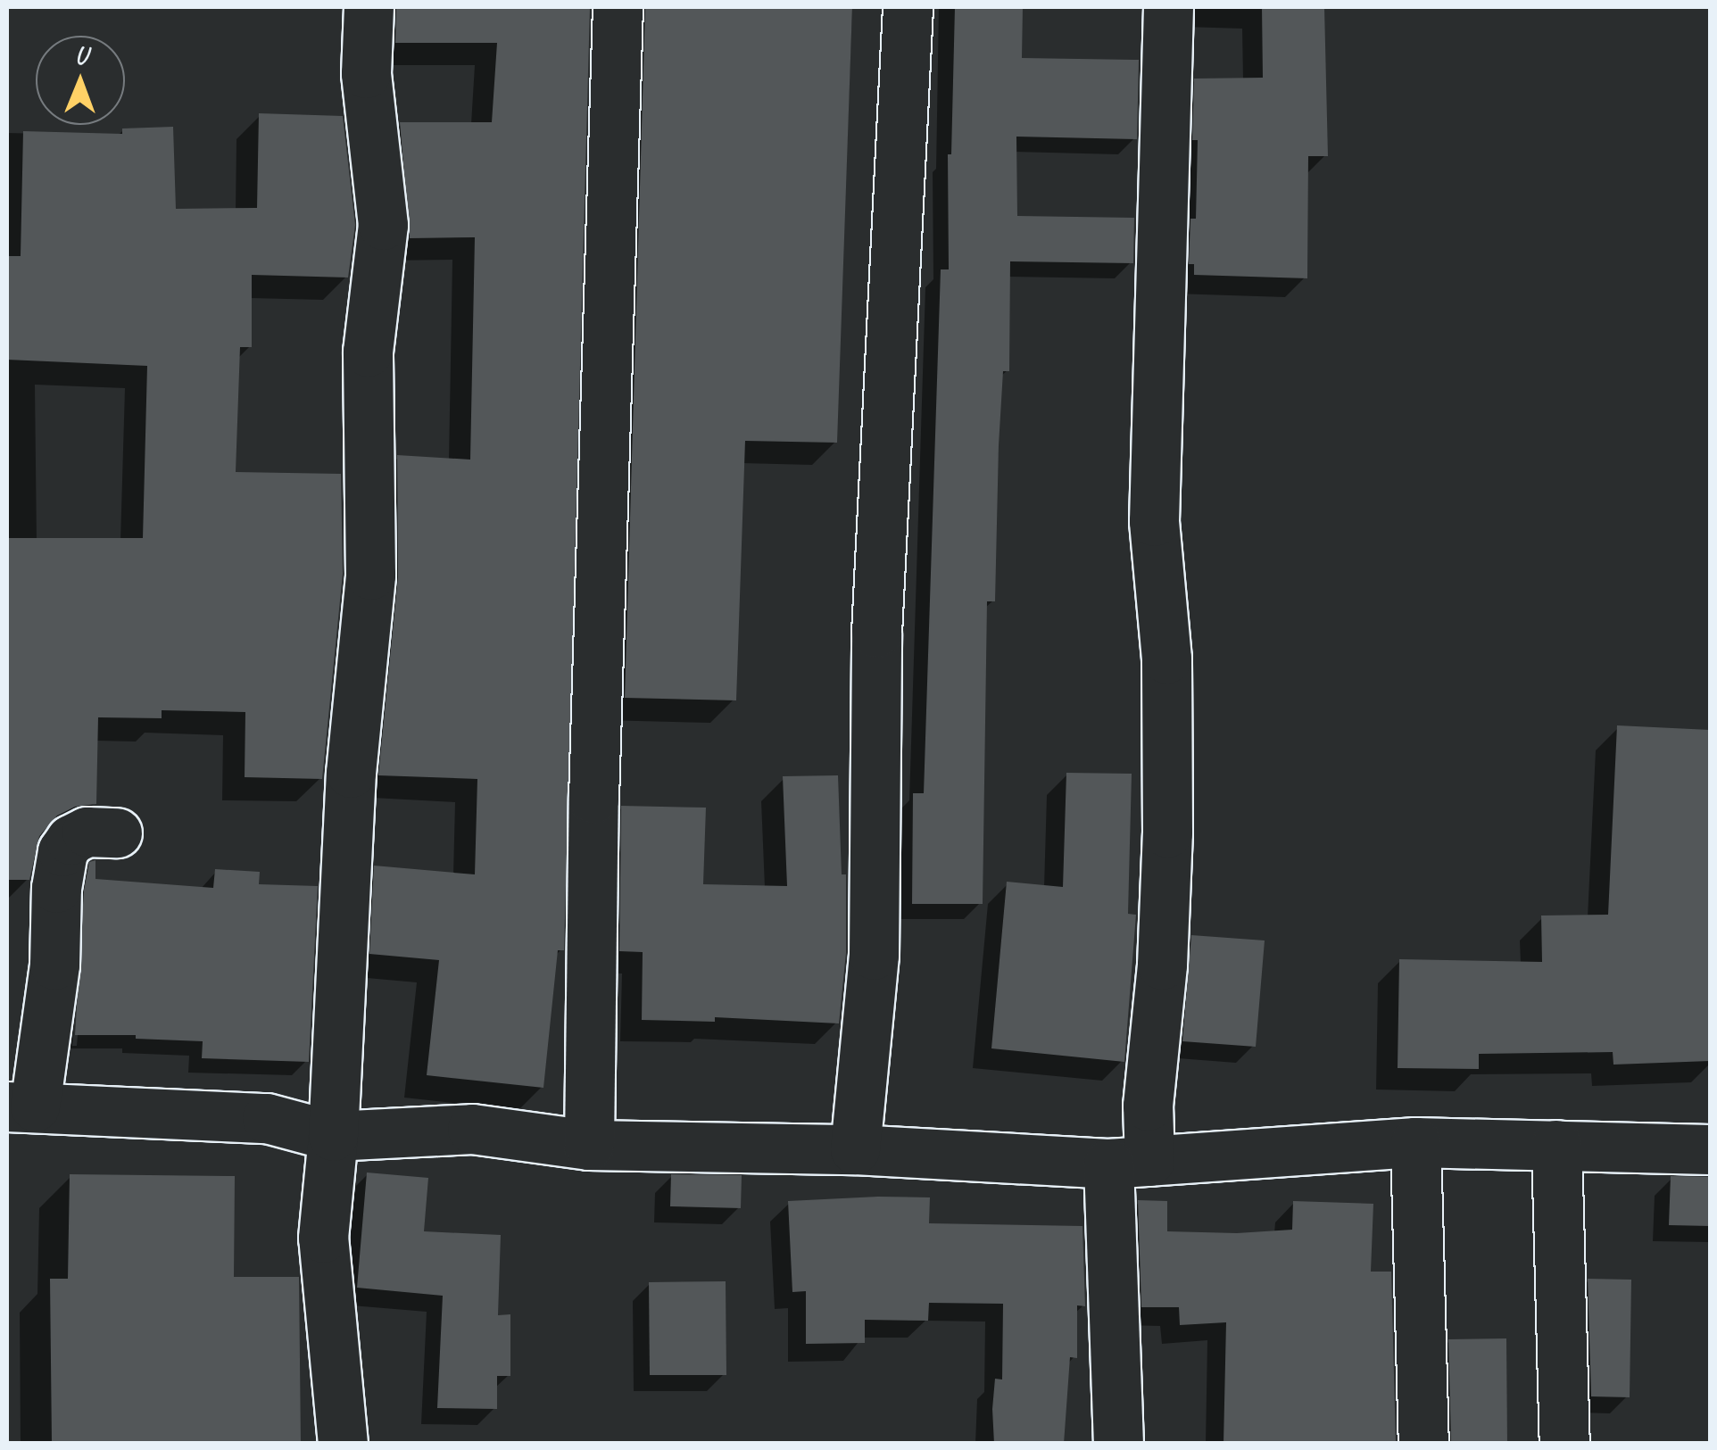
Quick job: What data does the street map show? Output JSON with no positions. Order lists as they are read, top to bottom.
{
  "north": "top"
}
